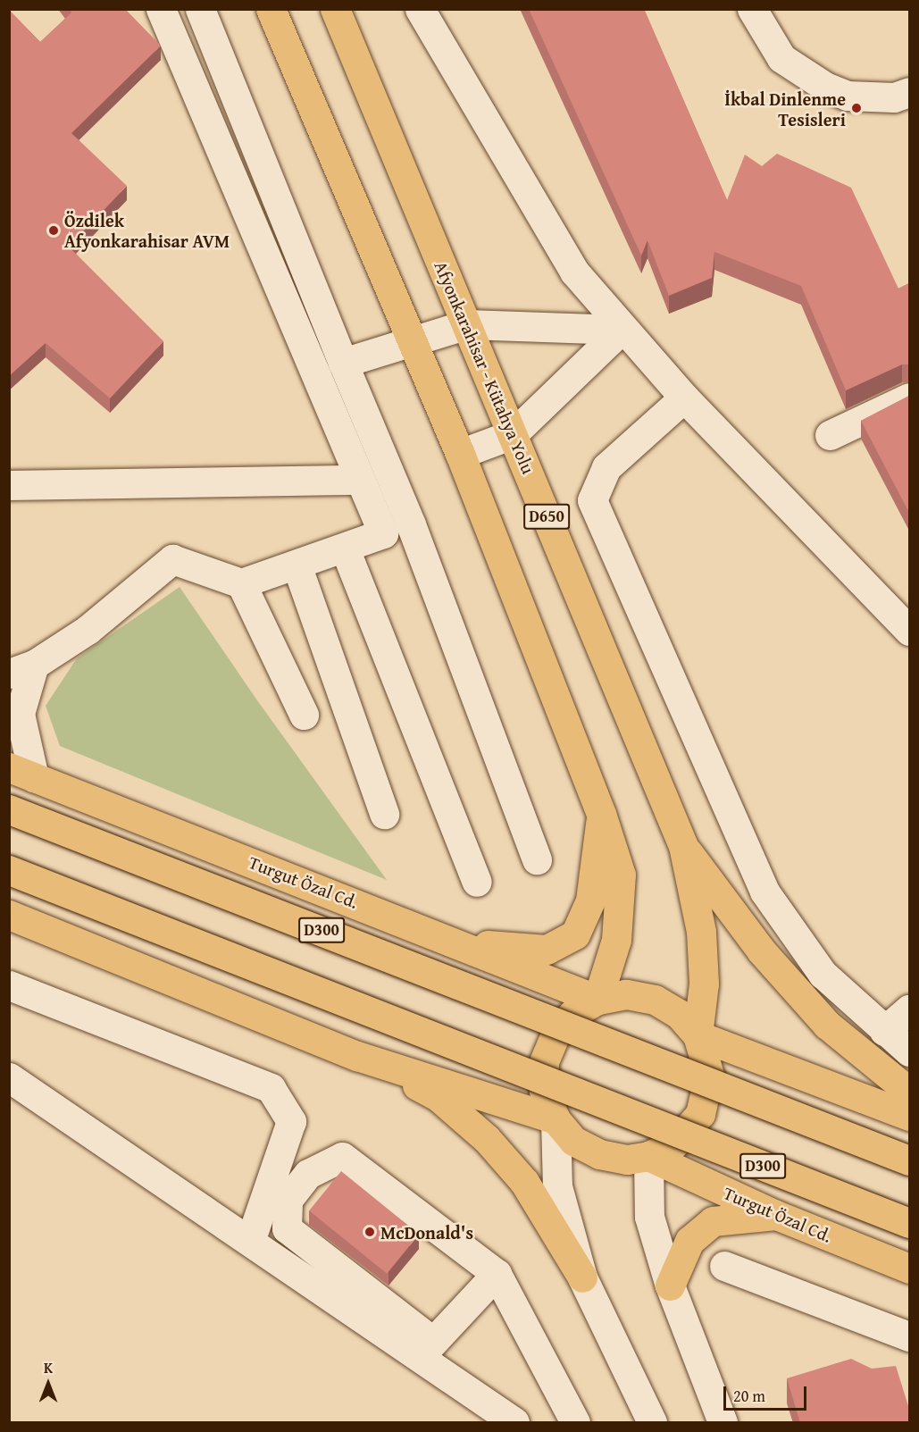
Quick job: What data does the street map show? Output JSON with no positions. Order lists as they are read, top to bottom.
{
  "streets": {
    "highway": [
      "Afyonkarahisar - Kütahya Yolu",
      "D650",
      "Turgut Özal Cd.",
      "D300"
    ]
  },
  "crossings": [
    ["Afyonkarahisar - Kütahya Yolu", "Turgut Özal Cd."]
  ],
  "places": ["İkbal Dinlenme Tesisleri", "Özdilek Afyonkarahisar AVM", "McDonald's"],
  "scale_bar": "20 m",
  "north": "top"
}
